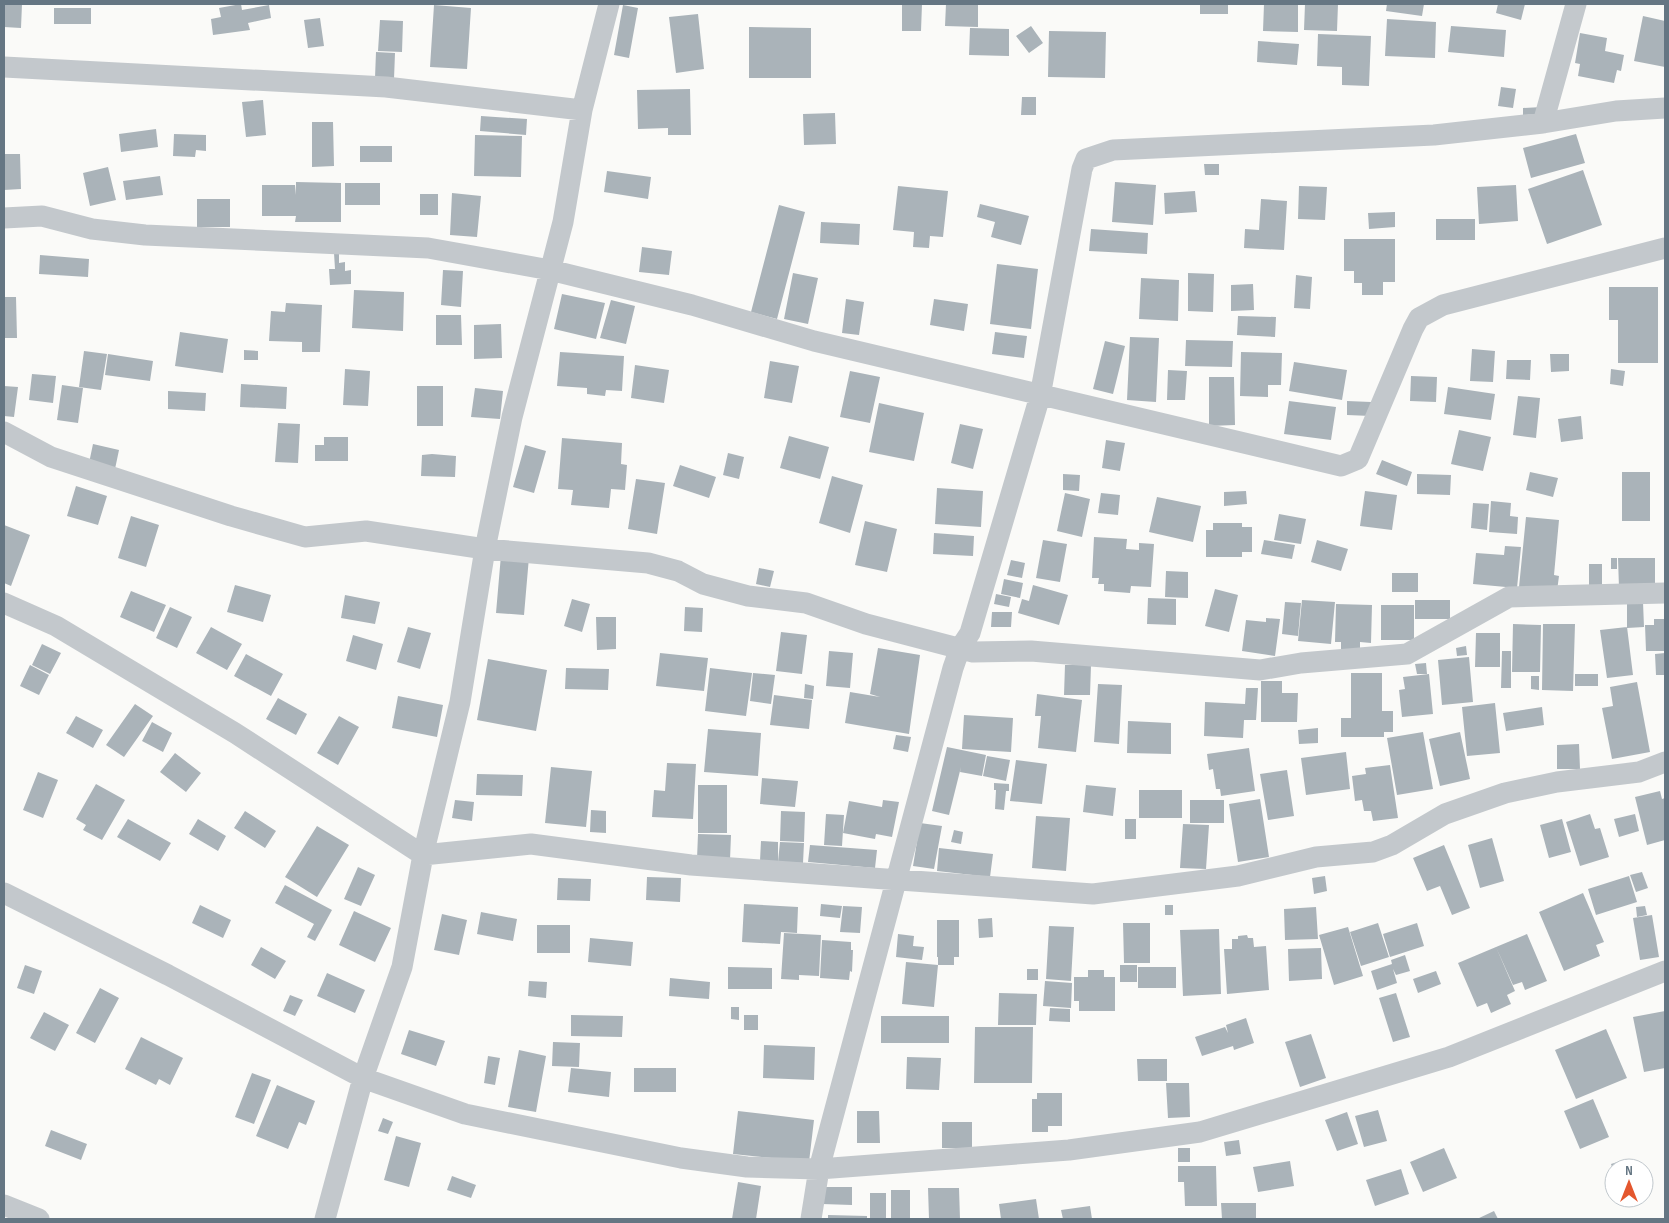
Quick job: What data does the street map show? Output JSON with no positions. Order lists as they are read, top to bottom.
{
  "north": "top"
}
